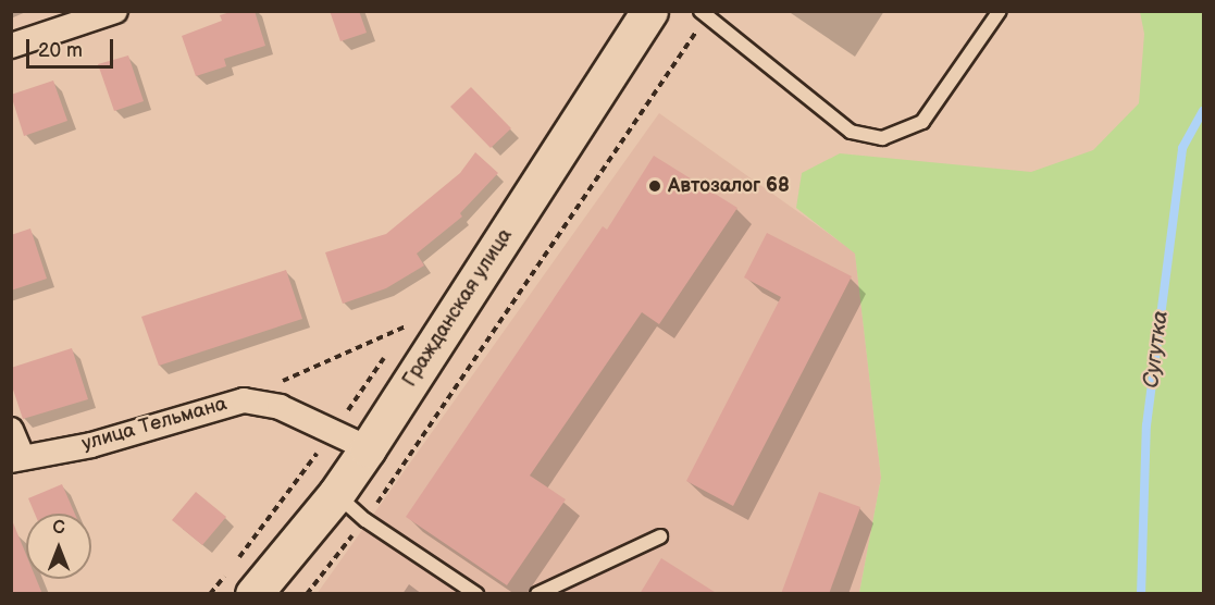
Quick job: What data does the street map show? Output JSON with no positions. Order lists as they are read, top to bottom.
{
  "streets": {
    "main road": ["Гражданская улица"],
    "street": ["улица Тельмана"]
  },
  "crossings": [
    ["Гражданская улица", "улица Тельмана"]
  ],
  "water": ["Сугутка"],
  "places": ["Автозалог 68"],
  "scale_bar": "20 m",
  "north": "top"
}
